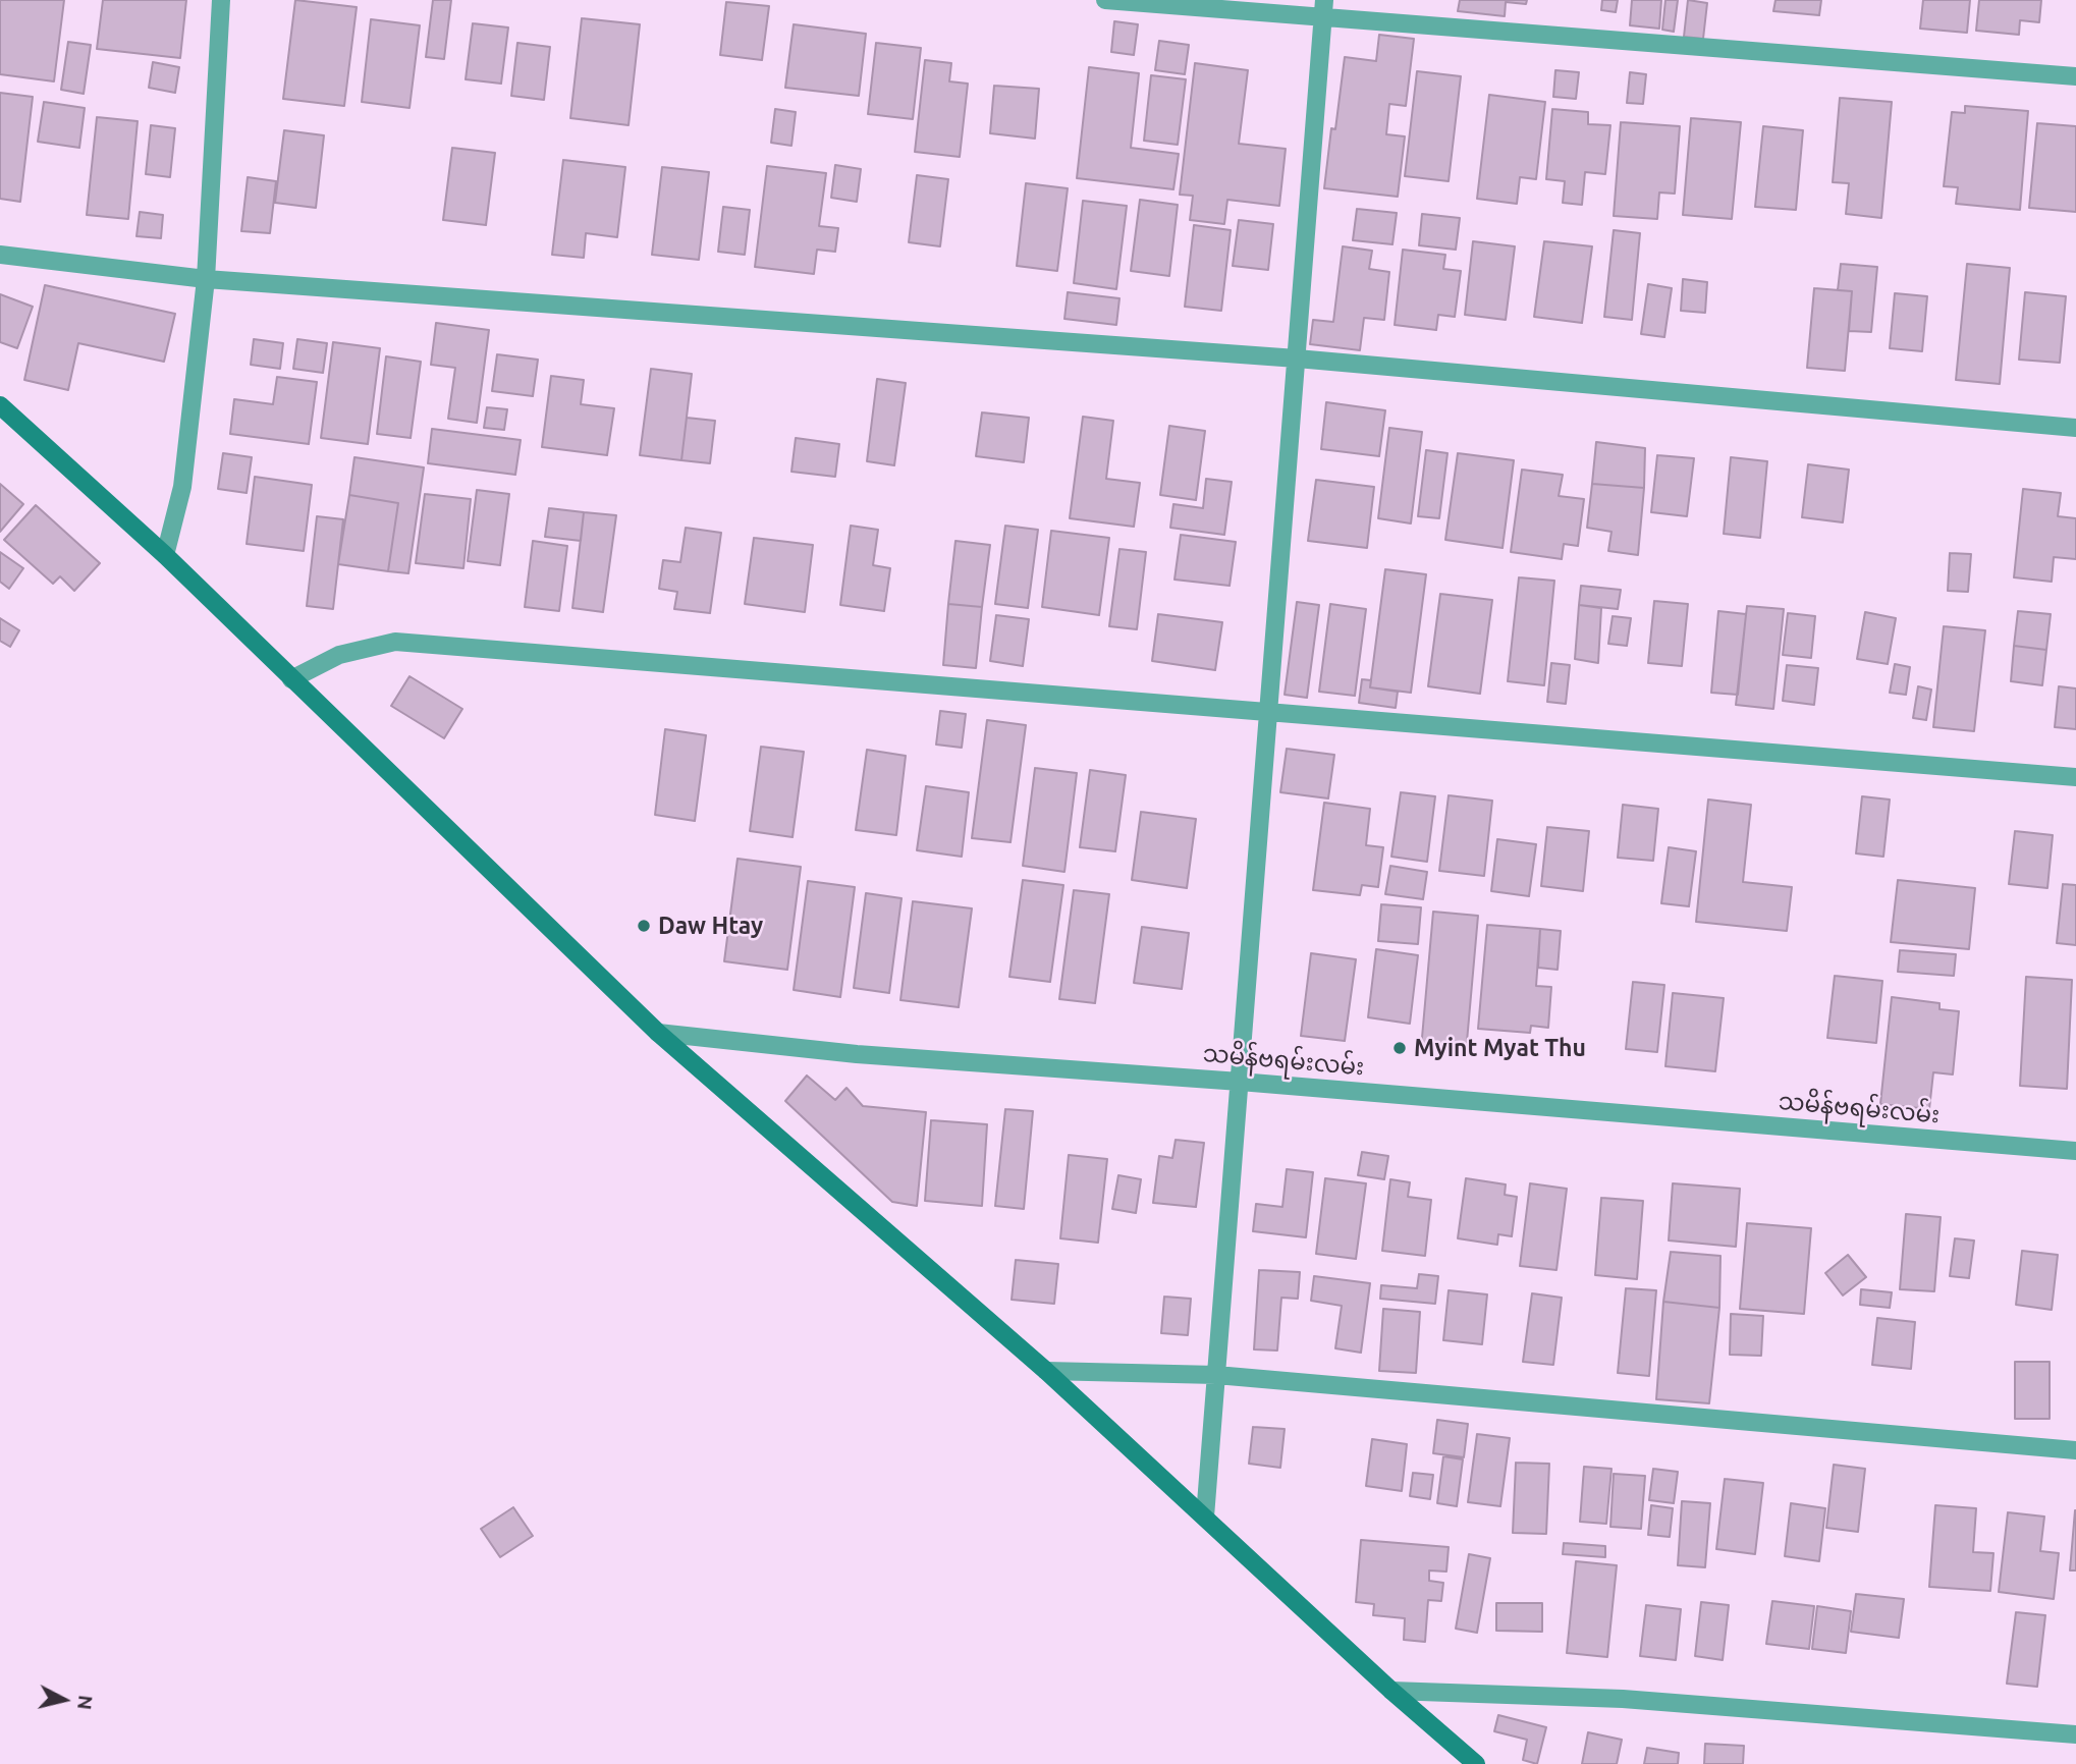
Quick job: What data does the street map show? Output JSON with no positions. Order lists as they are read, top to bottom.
{
  "streets": {
    "street": ["သမိန်ဗရမ်းလမ်း"]
  },
  "places": ["Daw Htay", "Myint Myat Thu"],
  "north": "right"
}
